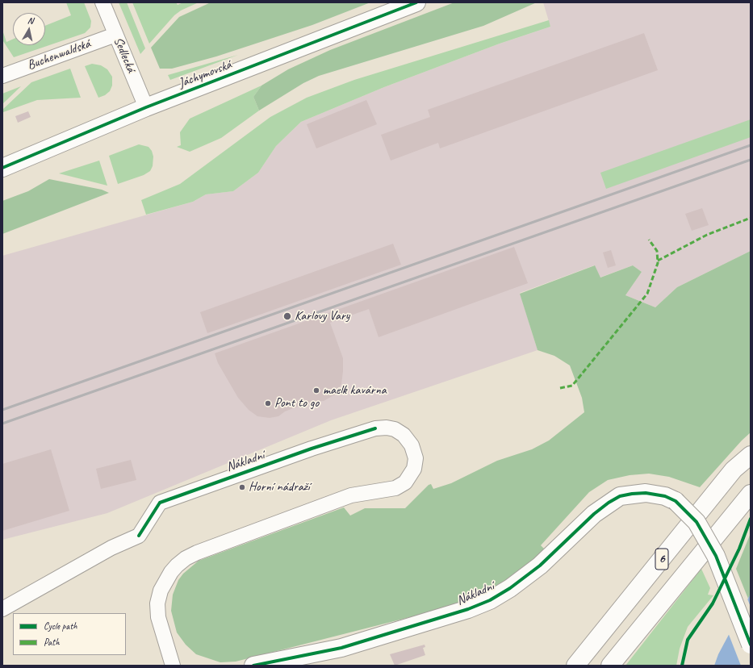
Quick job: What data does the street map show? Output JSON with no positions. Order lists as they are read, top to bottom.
{
  "streets": {
    "main road": ["Jáchymovská", "Nákladní", "6"],
    "street": ["Buchenwaldská", "Sedlecká"]
  },
  "crossings": [
    ["Buchenwaldská", "Sedlecká"],
    ["Sedlecká", "Jáchymovská"]
  ],
  "places": [
    "Karlovy Vary",
    "maelk kavárna",
    "Pont to go",
    "Horní nádraží"
  ],
  "legend": ["Cycle path", "Path"],
  "north": "top"
}
